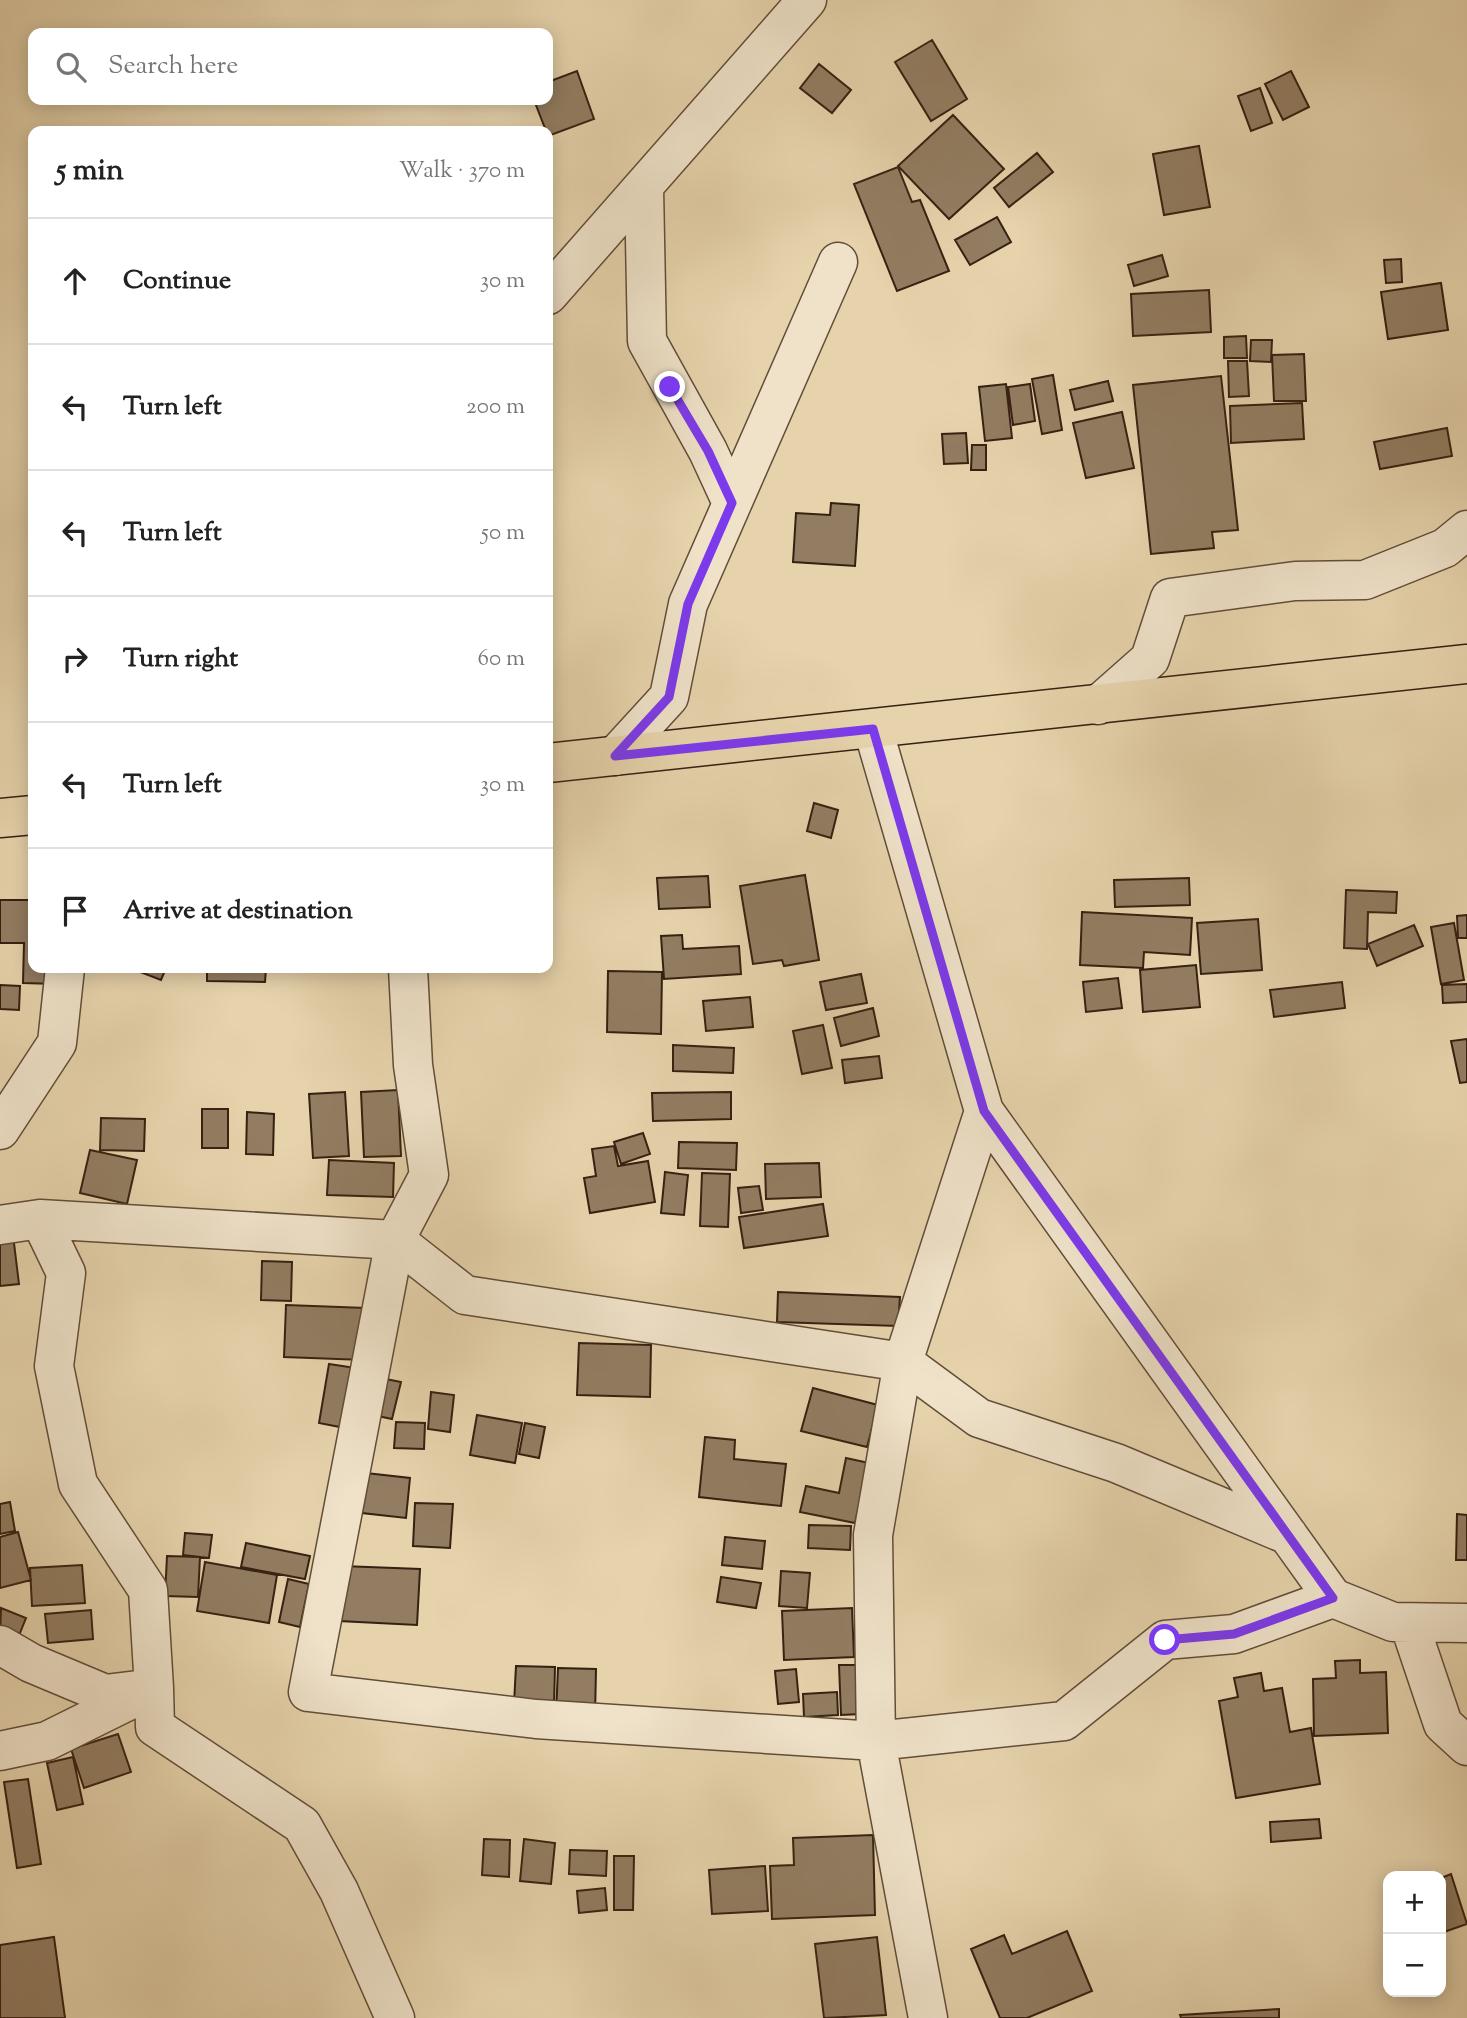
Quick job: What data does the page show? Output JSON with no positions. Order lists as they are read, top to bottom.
{
  "page": {
    "search": "Search here",
    "heading": ["5 min", "Walk · 370 m"],
    "list": [
      ["Continue", "30 m"],
      ["Turn left", "200 m"],
      ["Turn left", "50 m"],
      ["Turn right", "60 m"],
      ["Turn left", "30 m"],
      "Arrive at destination"
    ],
    "map_buttons": ["+", "−"]
  }
}
